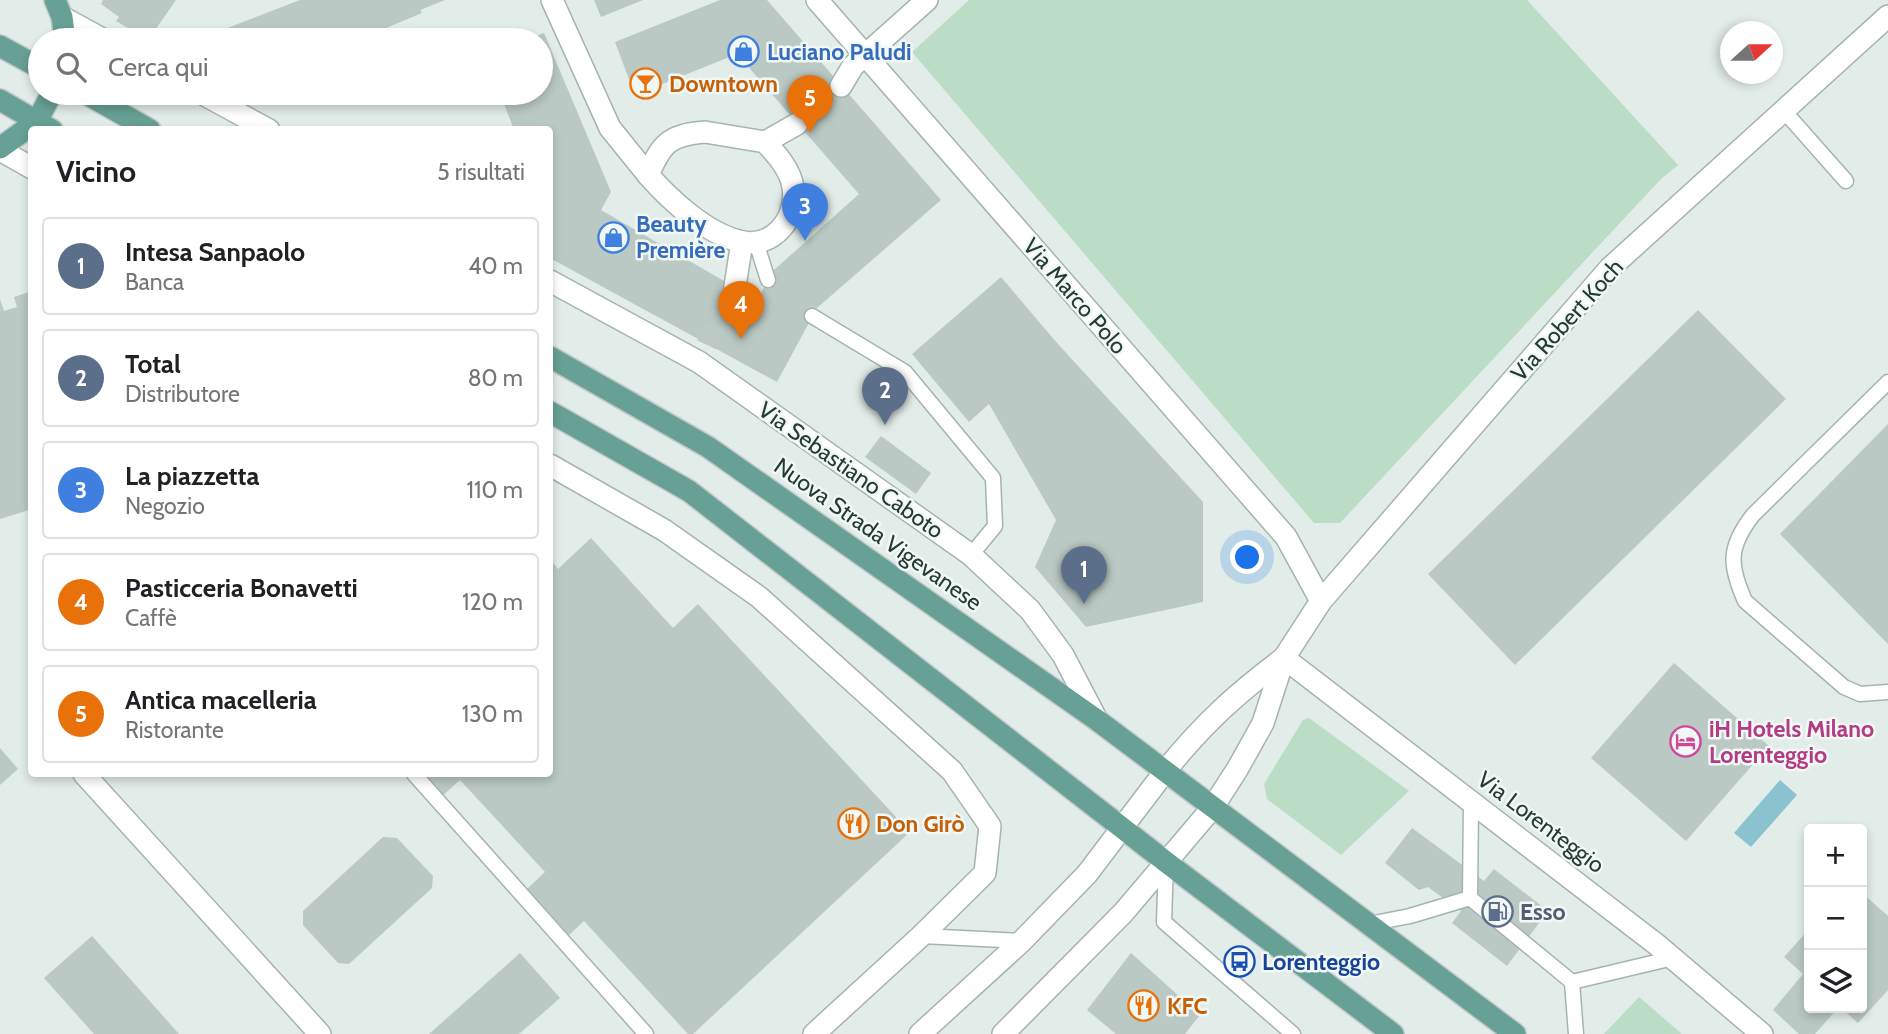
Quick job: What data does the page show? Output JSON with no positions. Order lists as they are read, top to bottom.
{
  "streets": {
    "main road": ["Nuova Strada Vigevanese"],
    "street": [
      "Via Marco Polo",
      "Via Robert Koch",
      "Via Sebastiano Caboto",
      "Via Lorenteggio"
    ]
  },
  "crossings": [
    ["Via Marco Polo", "Via Robert Koch"],
    ["Via Robert Koch", "Nuova Strada Vigevanese"],
    ["Via Robert Koch", "Via Lorenteggio"],
    ["Via Sebastiano Caboto", "Nuova Strada Vigevanese"]
  ],
  "places": {
    "shop": ["Luciano Paludi", "Beauty Première"],
    "bar": ["Downtown"],
    "hotel": ["iH Hotels Milano Lorenteggio"],
    "restaurant": ["Don Girò", "KFC"],
    "fuel station": ["Esso"],
    "bus stop": ["Lorenteggio"]
  },
  "north": "right",
  "page": {
    "search": "Cerca qui",
    "pins": [
      "5",
      "3",
      "4",
      "2",
      "1"
    ],
    "heading": ["Vicino", "5 risultati"],
    "list": [
      {
        "mark": "1",
        "name": "Intesa Sanpaolo",
        "note": "Banca",
        "value": "40 m"
      },
      {
        "mark": "2",
        "name": "Total",
        "note": "Distributore",
        "value": "80 m"
      },
      {
        "mark": "3",
        "name": "La piazzetta",
        "note": "Negozio",
        "value": "110 m"
      },
      {
        "mark": "4",
        "name": "Pasticceria Bonavetti",
        "note": "Caffè",
        "value": "120 m"
      },
      {
        "mark": "5",
        "name": "Antica macelleria",
        "note": "Ristorante",
        "value": "130 m"
      }
    ],
    "map_buttons": ["+", "−"]
  }
}
